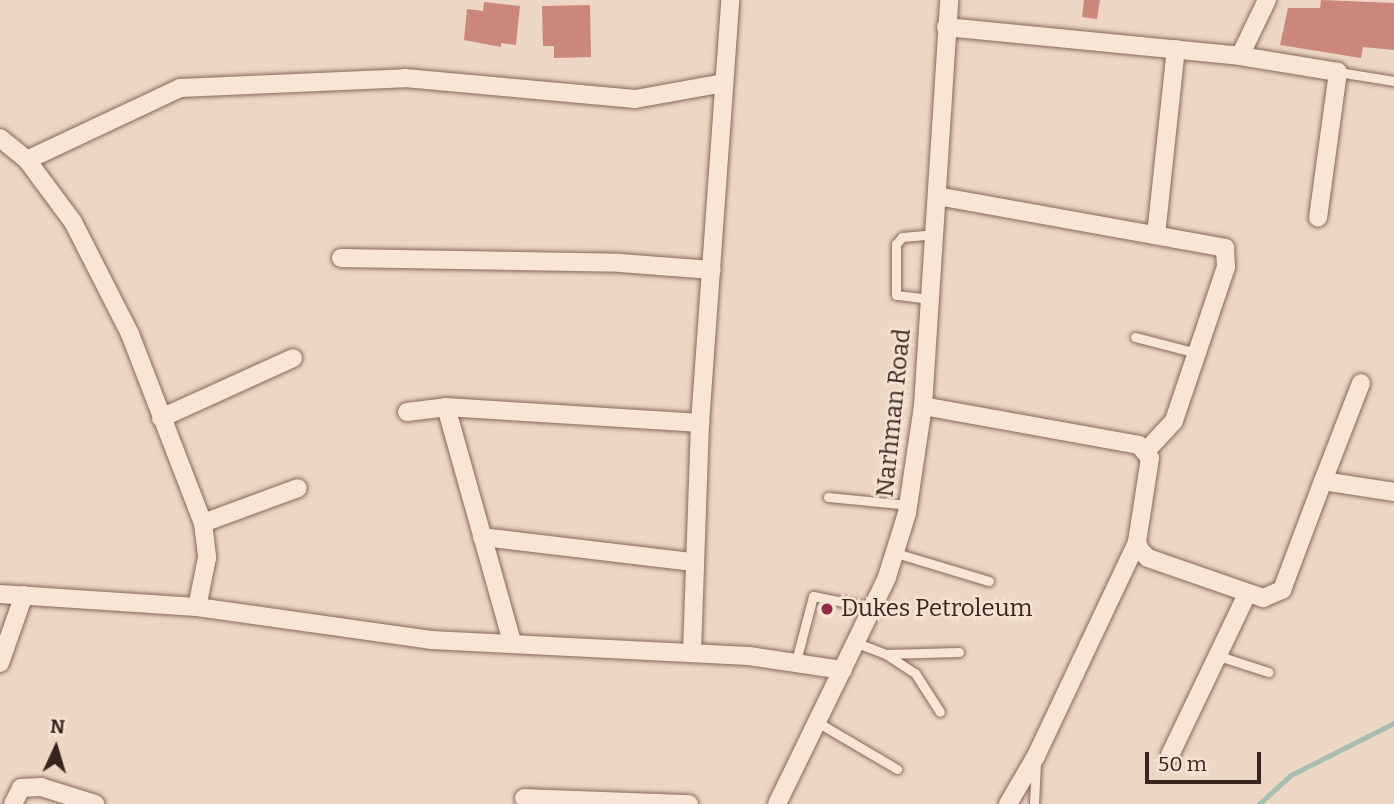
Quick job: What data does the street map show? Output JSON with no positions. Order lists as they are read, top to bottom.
{
  "streets": {
    "street": ["Narhman Road"]
  },
  "places": ["Dukes Petroleum"],
  "scale_bar": "50 m",
  "north": "top"
}
